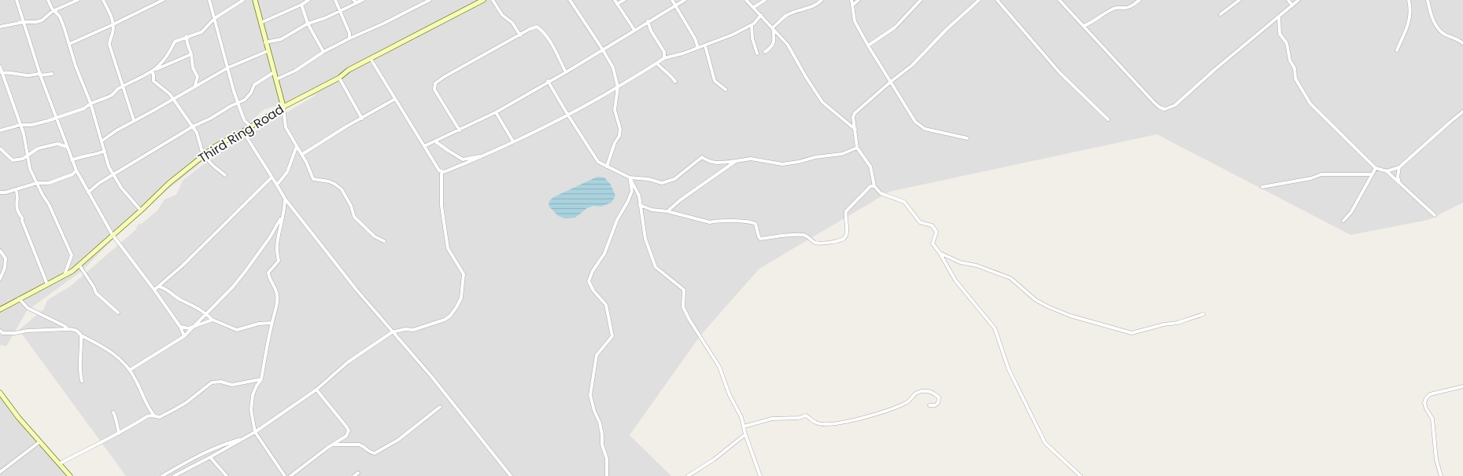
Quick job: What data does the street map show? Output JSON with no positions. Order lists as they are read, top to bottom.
{
  "streets": {
    "street": ["Third Ring Road"]
  }
}
